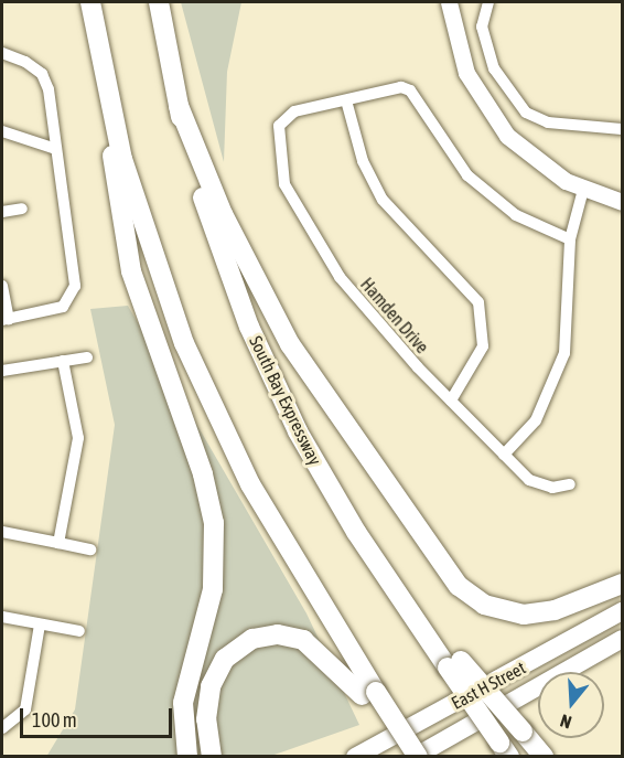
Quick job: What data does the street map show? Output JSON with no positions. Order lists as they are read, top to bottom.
{
  "streets": {
    "highway": ["South Bay Expressway"],
    "main road": ["East H Street"],
    "street": ["Hamden Drive"]
  },
  "scale_bar": "100 m",
  "north": "bottom"
}
